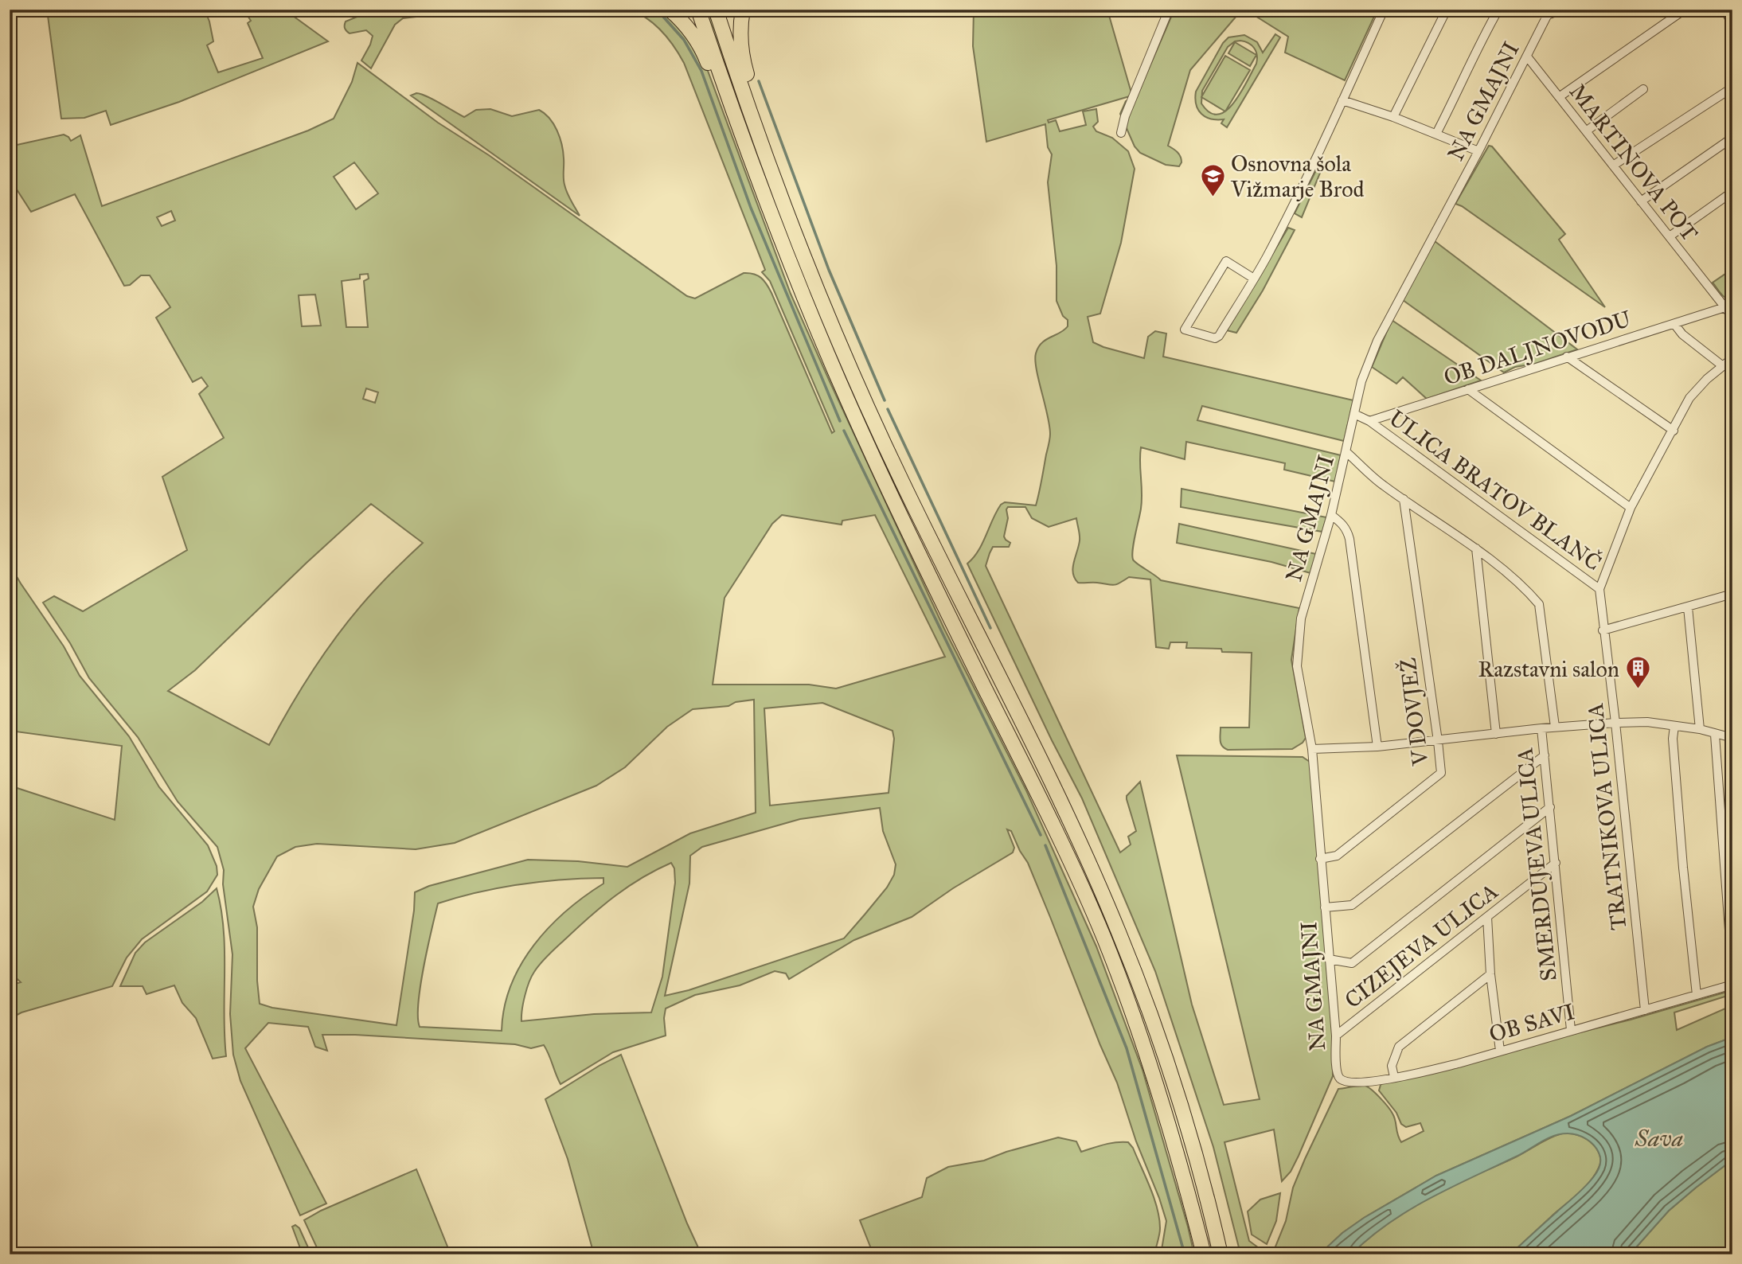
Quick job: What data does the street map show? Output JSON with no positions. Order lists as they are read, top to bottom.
{
  "streets": {
    "street": [
      "NA GMAJNI",
      "MARTINOVA POT",
      "OB DALJNOVODU",
      "ULICA BRATOV BLANČ",
      "V DOVJEŽ",
      "TRATNIKOVA ULICA",
      "SMERDUJEVA ULICA",
      "CIZEJEVA ULICA",
      "OB SAVI"
    ]
  },
  "crossings": [
    ["NA GMAJNI", "MARTINOVA POT"],
    ["NA GMAJNI", "V DOVJEŽ"],
    ["NA GMAJNI", "SMERDUJEVA ULICA"],
    ["NA GMAJNI", "CIZEJEVA ULICA"],
    ["NA GMAJNI", "OB SAVI"],
    ["MARTINOVA POT", "OB DALJNOVODU"],
    ["OB DALJNOVODU", "ULICA BRATOV BLANČ"],
    ["ULICA BRATOV BLANČ", "TRATNIKOVA ULICA"],
    ["V DOVJEŽ", "SMERDUJEVA ULICA"],
    ["TRATNIKOVA ULICA", "OB SAVI"],
    ["SMERDUJEVA ULICA", "CIZEJEVA ULICA"],
    ["SMERDUJEVA ULICA", "OB SAVI"]
  ],
  "water": ["Sava"],
  "places": {
    "school or university": ["Osnovna šola Vižmarje Brod"],
    "building": ["Razstavni salon"]
  }
}
